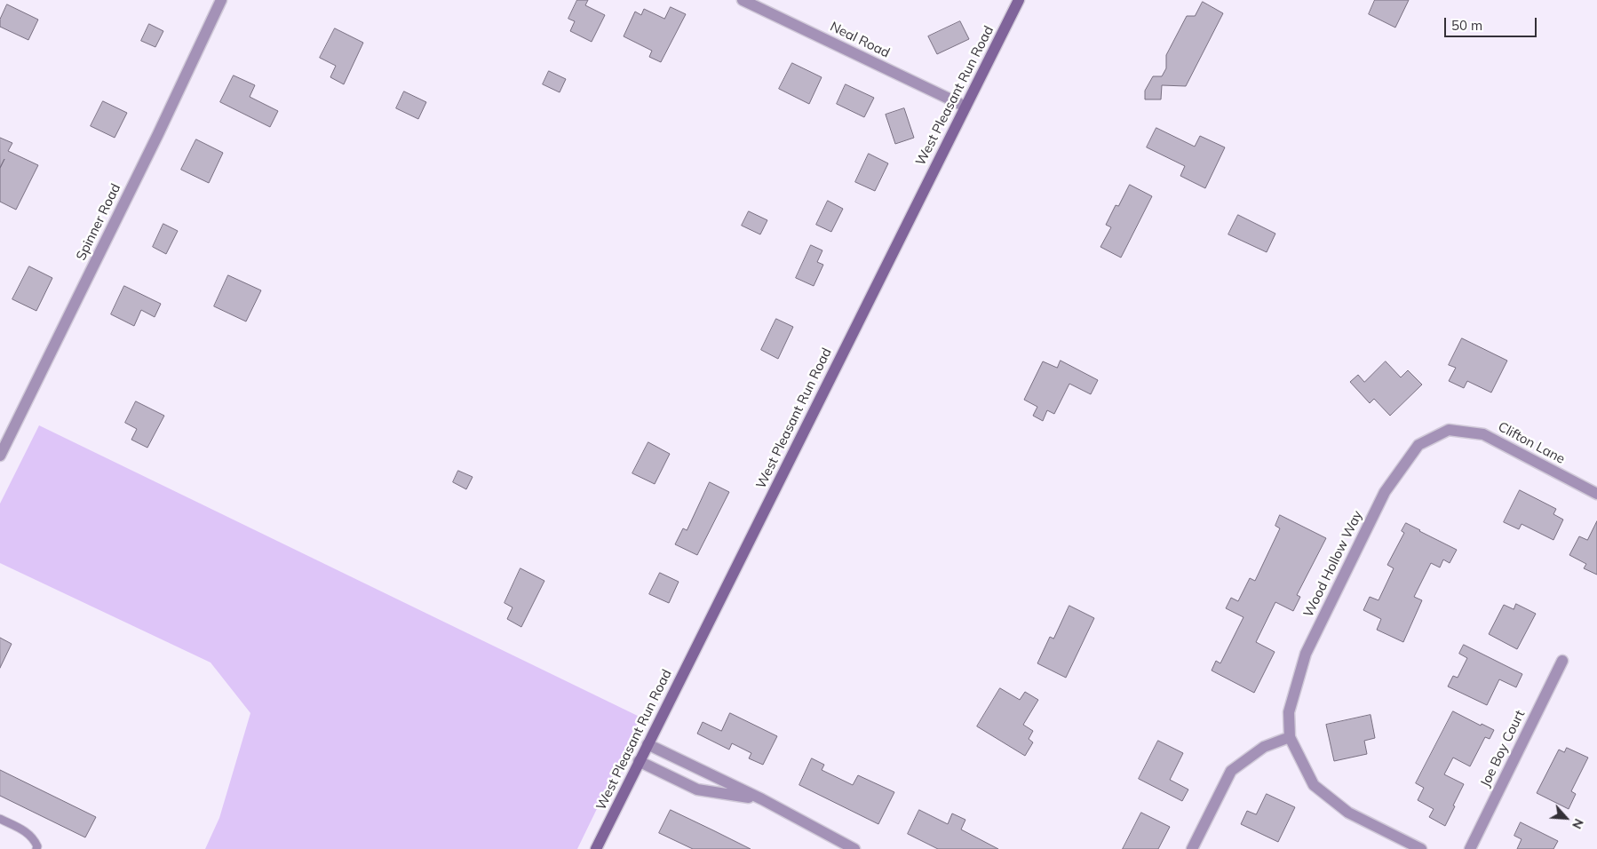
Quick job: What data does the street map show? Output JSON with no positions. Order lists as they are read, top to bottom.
{
  "streets": {
    "main road": ["West Pleasant Run Road"],
    "street": [
      "Neal Road",
      "Spinner Road",
      "Clifton Lane",
      "Wood Hollow Way",
      "Joe Boy Court"
    ]
  },
  "crossings": [
    ["Neal Road", "West Pleasant Run Road"],
    ["Clifton Lane", "Wood Hollow Way"]
  ],
  "scale_bar": "50 m",
  "north": "bottom right"
}
